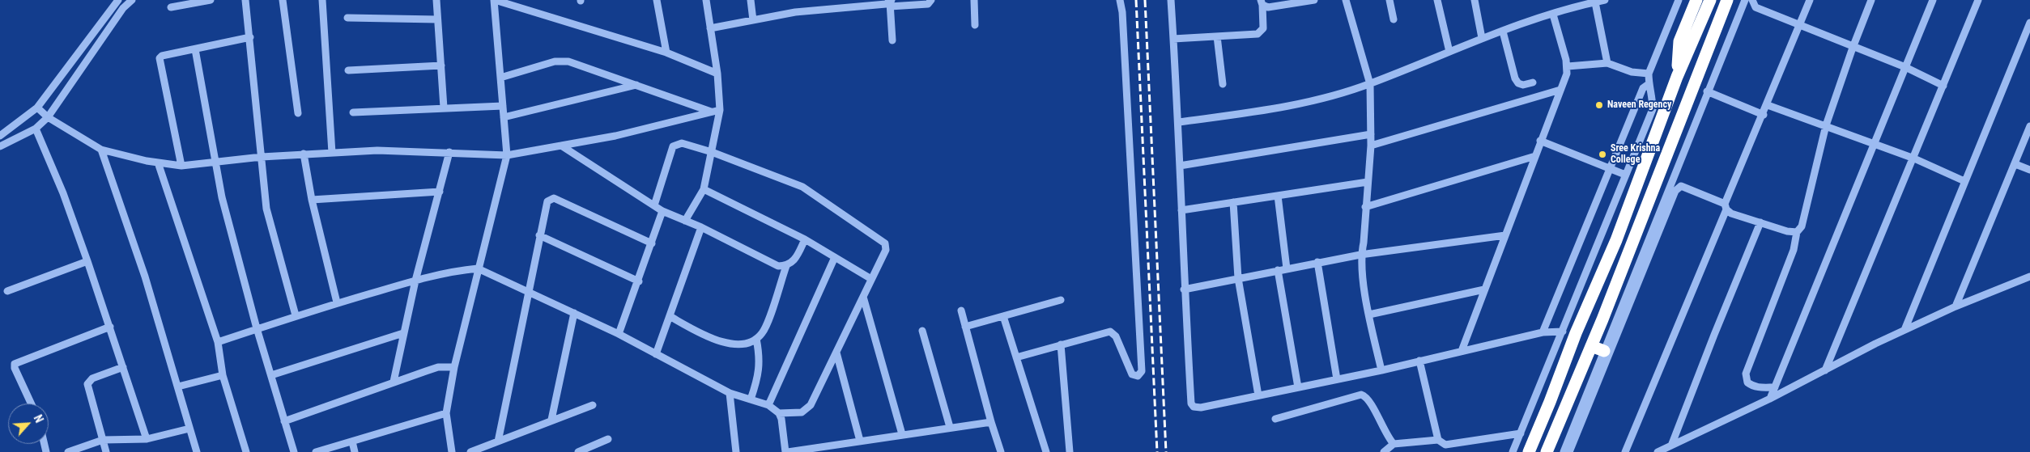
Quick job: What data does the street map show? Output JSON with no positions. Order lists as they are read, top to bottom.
{
  "places": ["Naveen Regency", "Sree Krishna College"],
  "north": "top right"
}
